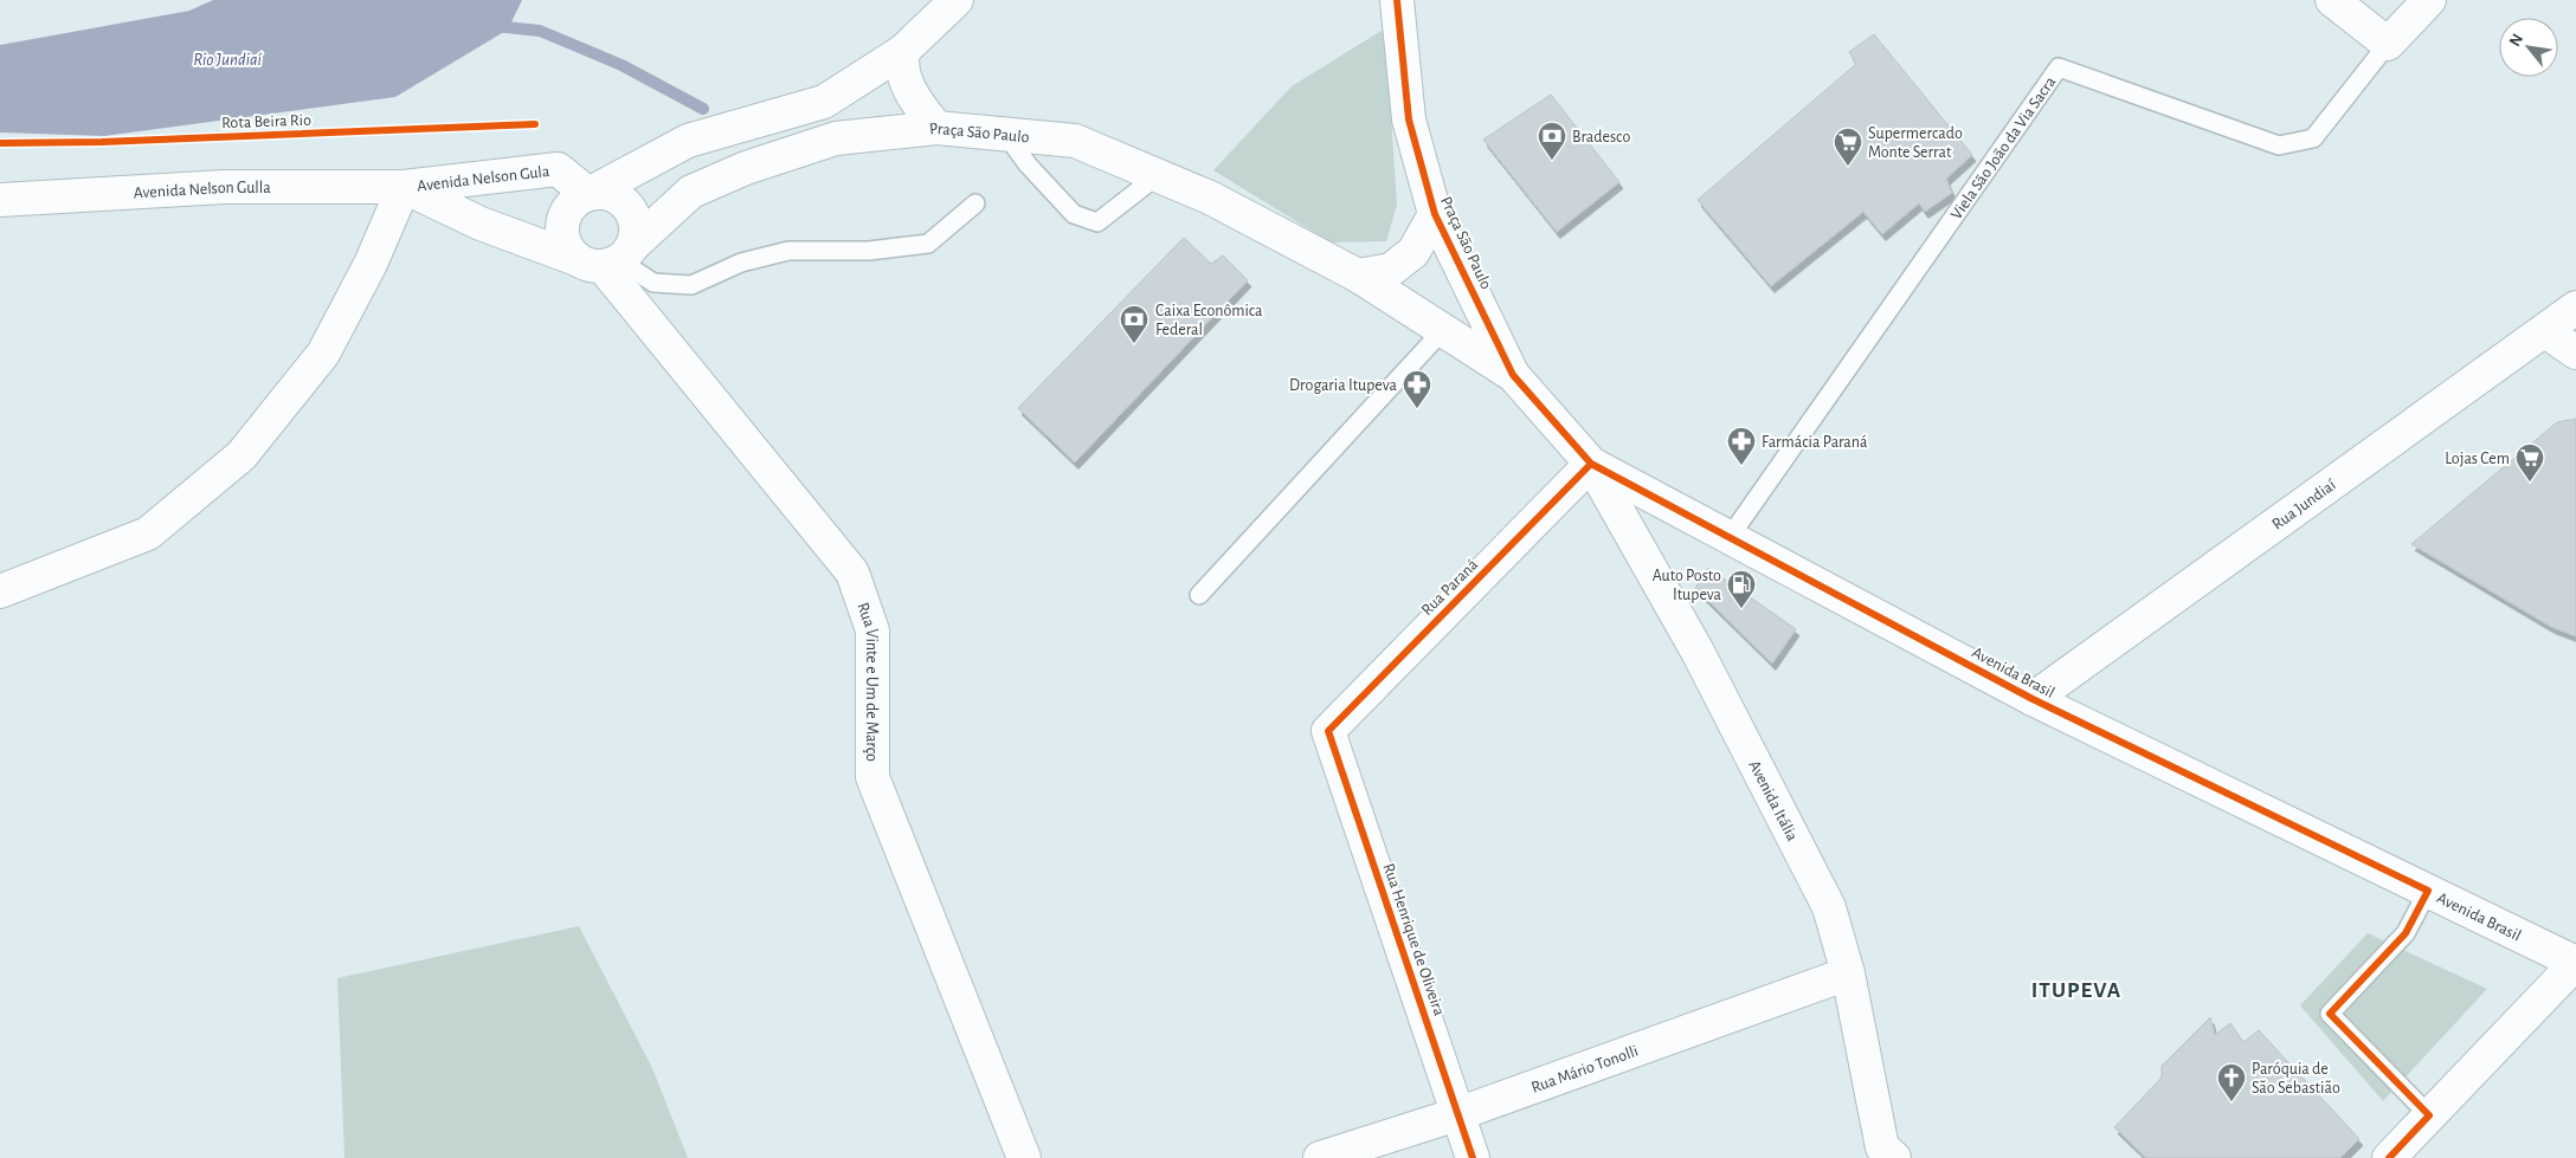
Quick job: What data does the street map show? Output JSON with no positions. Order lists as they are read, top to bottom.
{
  "streets": {
    "main road": [
      "Praça São Paulo",
      "Viela São João da Via Sacra",
      "Avenida Nelson Gula",
      "Avenida Nelson Gulla",
      "Rua Jundiaí",
      "Rua Paraná",
      "Avenida Brasil",
      "Rua Vinte e Um de Março",
      "Avenida Itália",
      "Rua Henrique de Oliveira",
      "Rua Mário Tonolli"
    ],
    "cycle path": ["Rota Beira Rio"]
  },
  "crossings": [
    ["Praça São Paulo", "Avenida Nelson Gula"],
    ["Praça São Paulo", "Rua Paraná"],
    ["Praça São Paulo", "Avenida Brasil"],
    ["Praça São Paulo", "Rua Vinte e Um de Março"],
    ["Praça São Paulo", "Avenida Itália"],
    ["Viela São João da Via Sacra", "Avenida Brasil"],
    ["Avenida Nelson Gula", "Avenida Nelson Gulla"],
    ["Avenida Nelson Gula", "Rua Vinte e Um de Março"],
    ["Avenida Nelson Gulla", "Rua Vinte e Um de Março"],
    ["Rua Jundiaí", "Avenida Brasil"],
    ["Rua Paraná", "Avenida Brasil"],
    ["Rua Paraná", "Avenida Itália"],
    ["Rua Paraná", "Rua Henrique de Oliveira"],
    ["Avenida Brasil", "Avenida Itália"],
    ["Avenida Itália", "Rua Mário Tonolli"],
    ["Rua Henrique de Oliveira", "Rua Mário Tonolli"]
  ],
  "districts": ["ITUPEVA"],
  "water": ["Rio Jundiaí"],
  "places": {
    "bank": ["Bradesco", "Caixa Econômica Federal"],
    "supermarket": ["Supermercado Monte Serrat", "Lojas Cem"],
    "pharmacy": ["Drogaria Itupeva", "Farmácia Paraná"],
    "fuel station": ["Auto Posto Itupeva"],
    "church": ["Paróquia de São Sebastião"]
  },
  "north": "top left"
}
